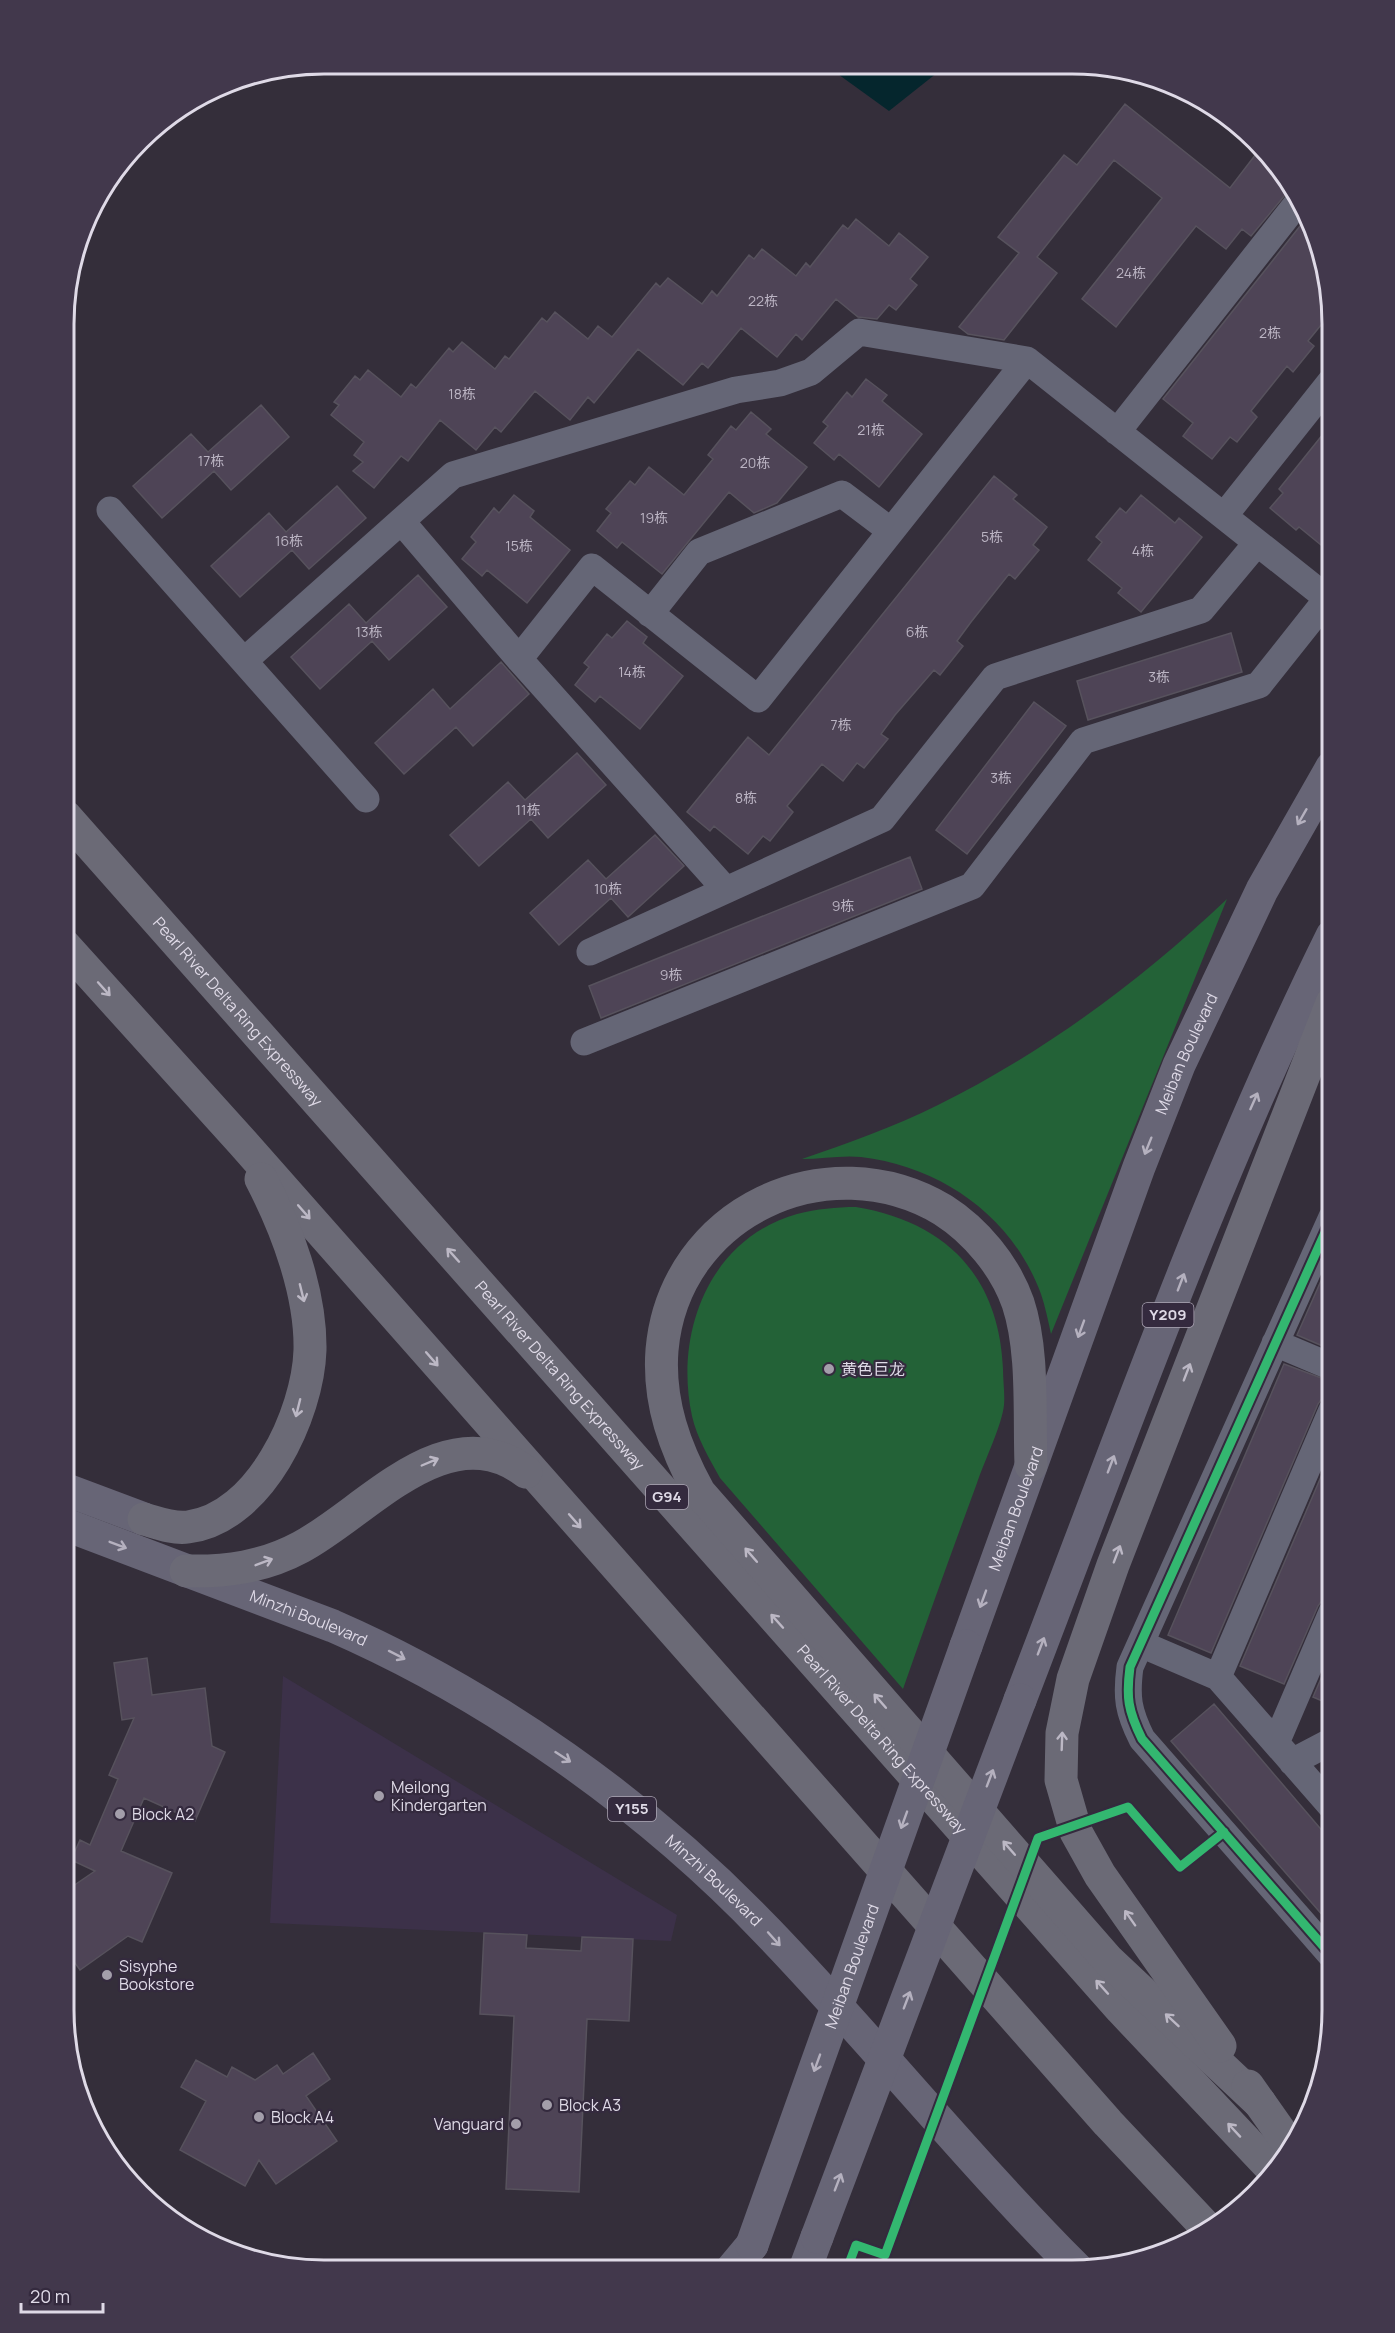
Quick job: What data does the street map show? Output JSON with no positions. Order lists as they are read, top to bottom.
{
  "streets": {
    "highway": ["Pearl River Delta Ring Expressway", "G94"],
    "main road": [
      "Meiban Boulevard",
      "Y209",
      "Minzhi Boulevard",
      "Y155"
    ]
  },
  "one_way": ["Minzhi Boulevard"],
  "places": [
    "黄色巨龙",
    "Meilong Kindergarten",
    "Block A2",
    "Sisyphe Bookstore",
    "Block A3",
    "Block A4",
    "Vanguard"
  ],
  "house_numbers": [
    "24栋",
    "22栋",
    "2栋",
    "18栋",
    "21栋",
    "17栋",
    "20栋",
    "19栋",
    "5栋",
    "16栋",
    "15栋",
    "4栋",
    "13栋",
    "6栋",
    "14栋",
    "3栋",
    "7栋",
    "3栋",
    "8栋",
    "11栋",
    "10栋",
    "9栋",
    "9栋"
  ],
  "scale_bar": "20 m"
}
